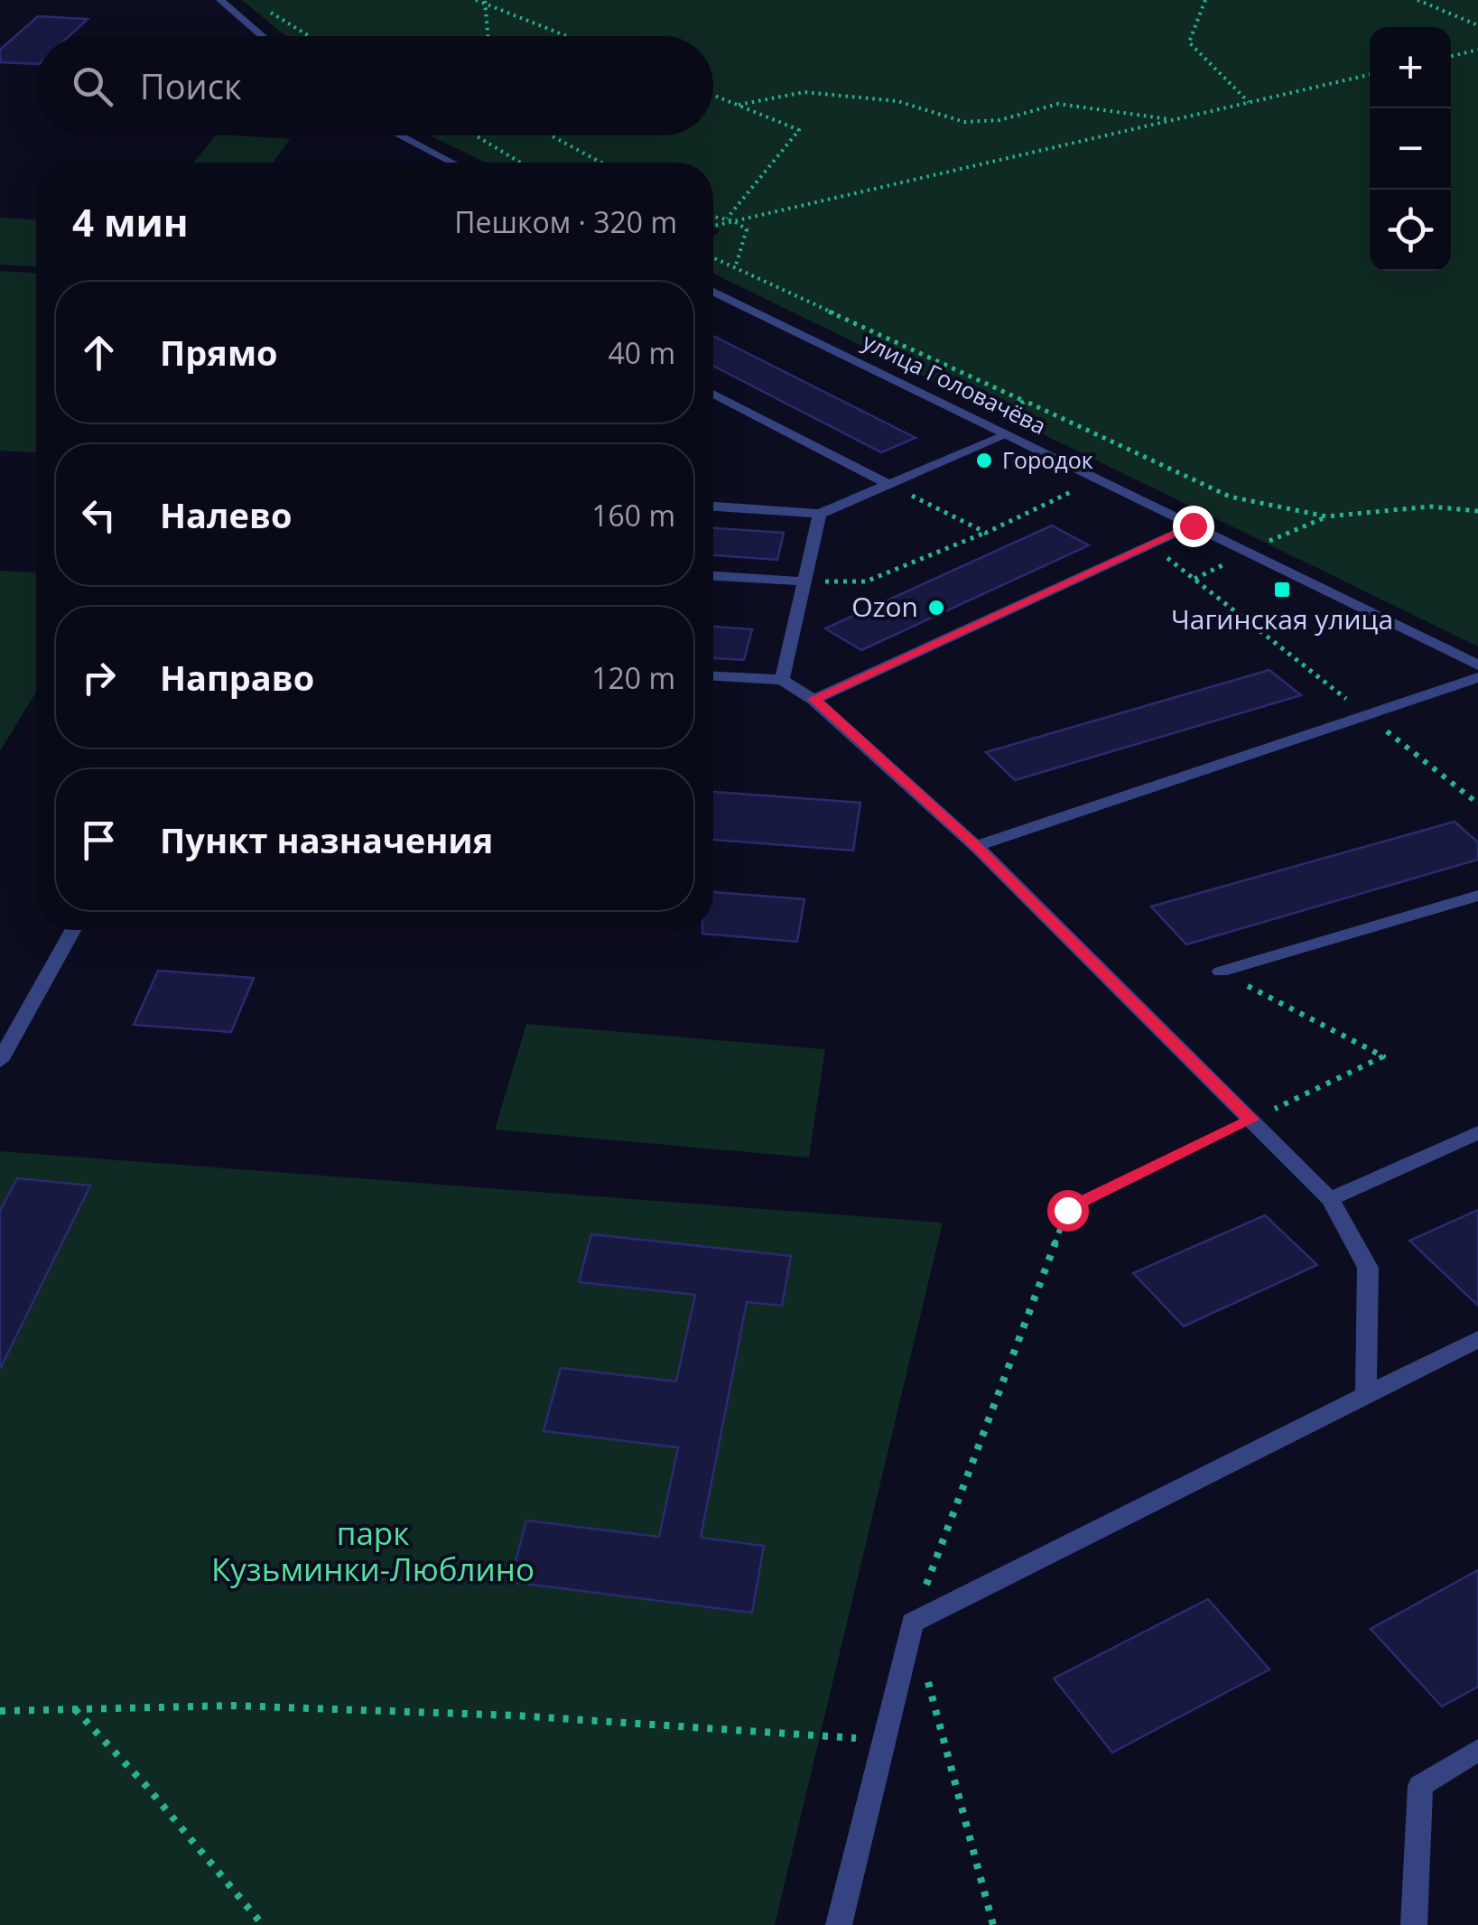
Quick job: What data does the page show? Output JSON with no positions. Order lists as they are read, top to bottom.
{
  "streets": {
    "street": ["улица Головачёва"]
  },
  "parks": ["парк Кузьминки-Люблино"],
  "places": {
    "other": ["Городок", "Ozon"],
    "transit": ["Чагинская улица"]
  },
  "page": {
    "map_buttons": ["+", "−"],
    "search": "Поиск",
    "heading": ["4 мин", "Пешком · 320 m"],
    "list": [
      ["Прямо", "40 m"],
      ["Налево", "160 m"],
      ["Направо", "120 m"],
      "Пункт назначения"
    ]
  }
}
